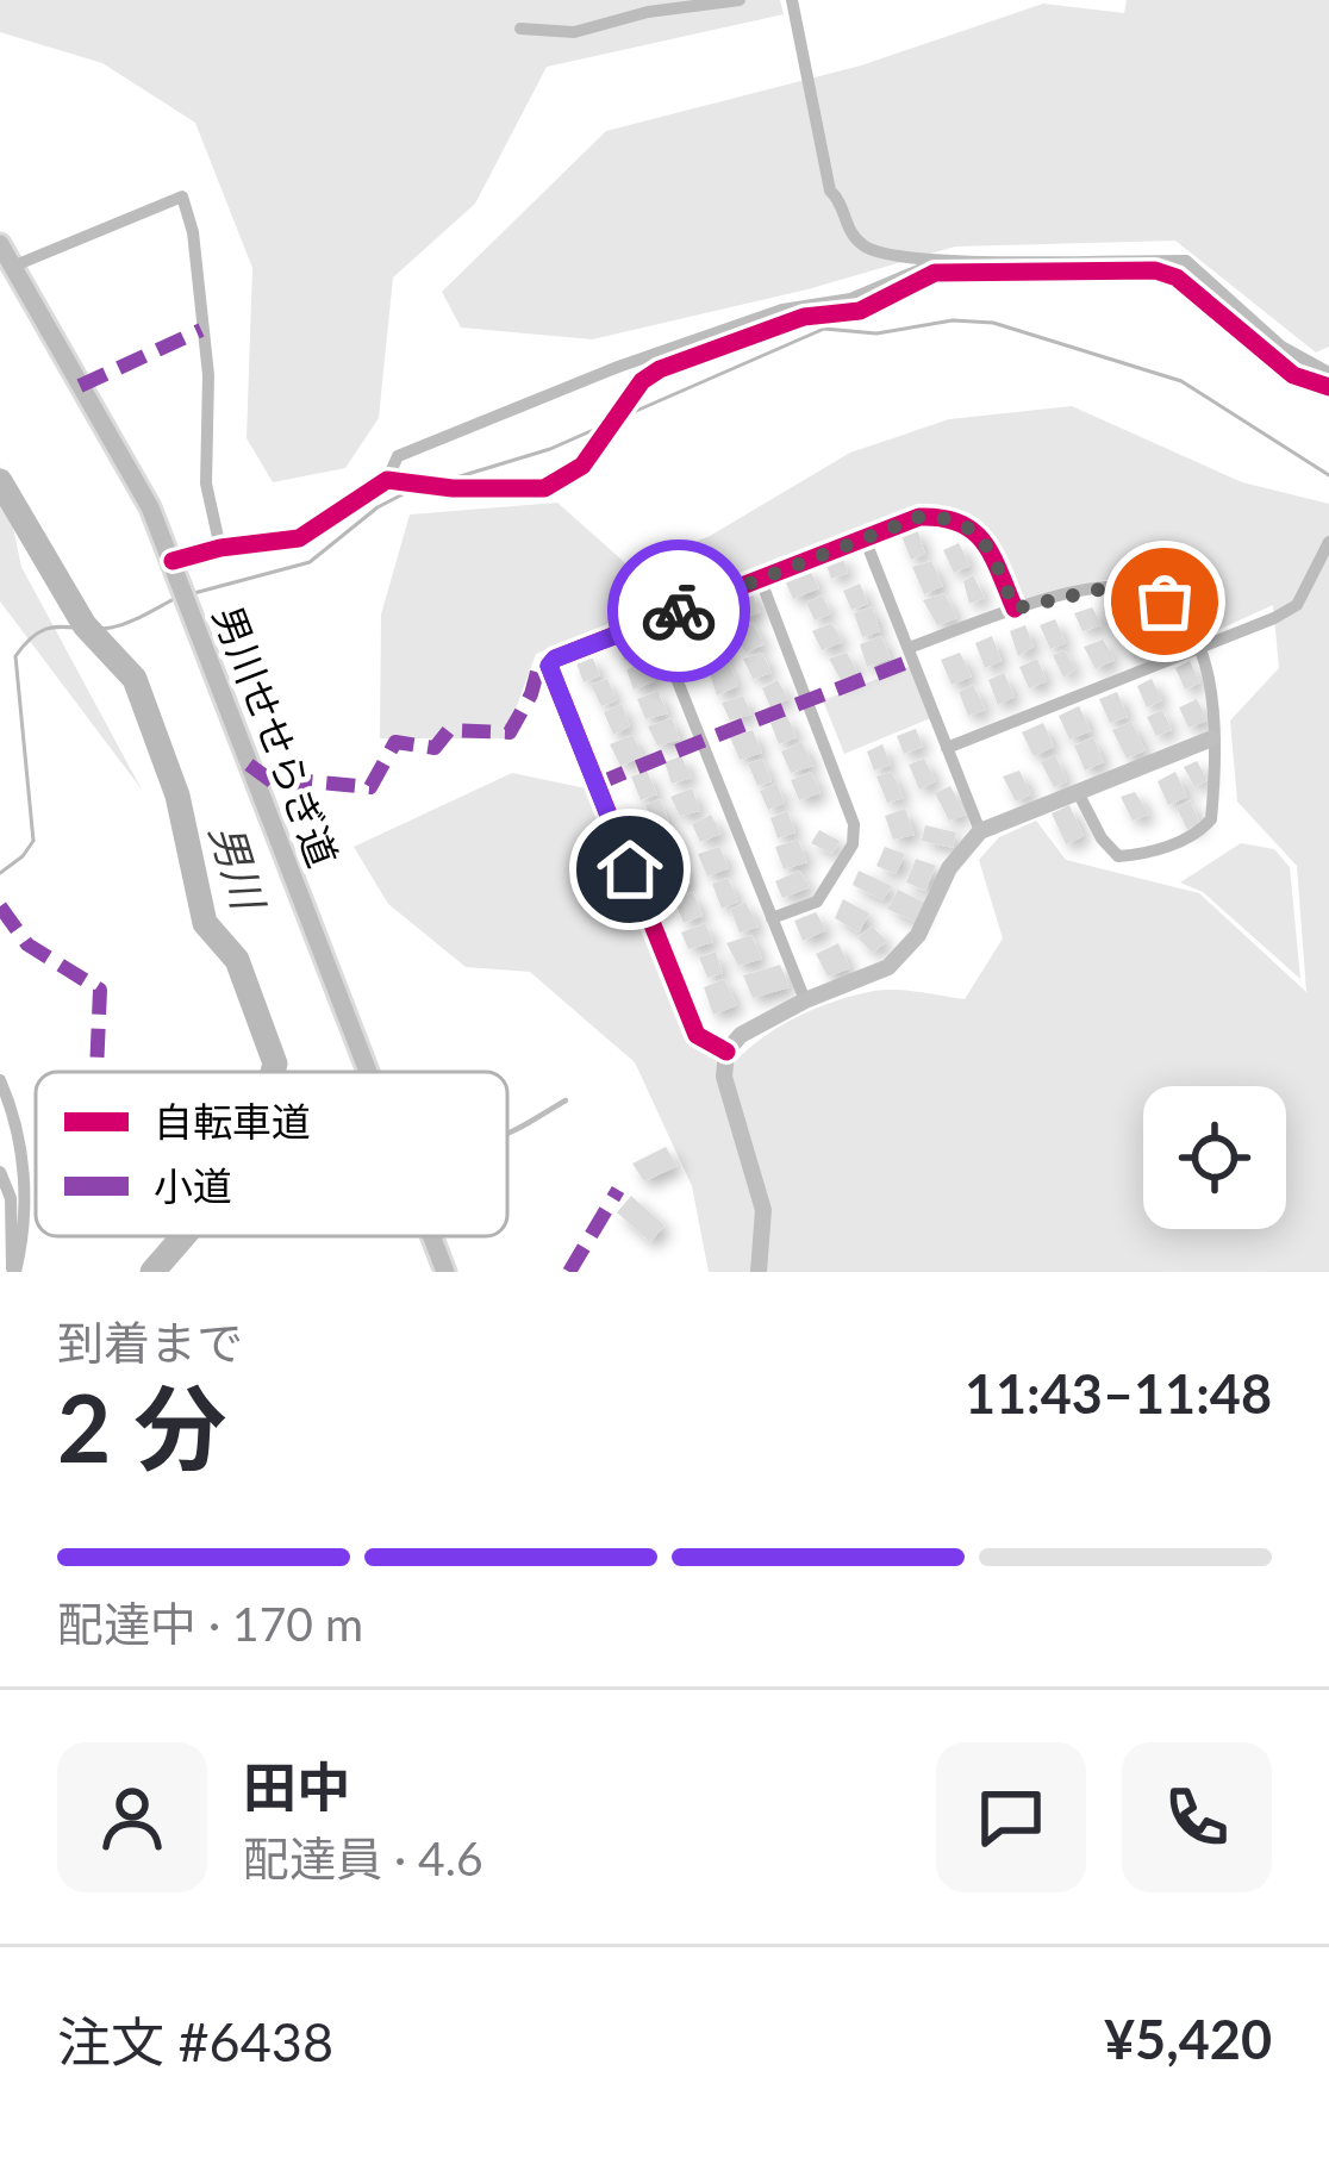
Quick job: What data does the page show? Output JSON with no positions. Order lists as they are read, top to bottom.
{
  "streets": {
    "main road": ["男川せせらぎ道"]
  },
  "water": ["男川"],
  "legend": ["自転車道", "小道"],
  "page": {
    "heading": ["2 分", "到着まで", "11:43–11:48"],
    "panel": [
      "田中",
      "配達員 · 4.6",
      "注文 #6438",
      "¥5,420"
    ],
    "bar": "配達中 · 170 m"
  }
}
